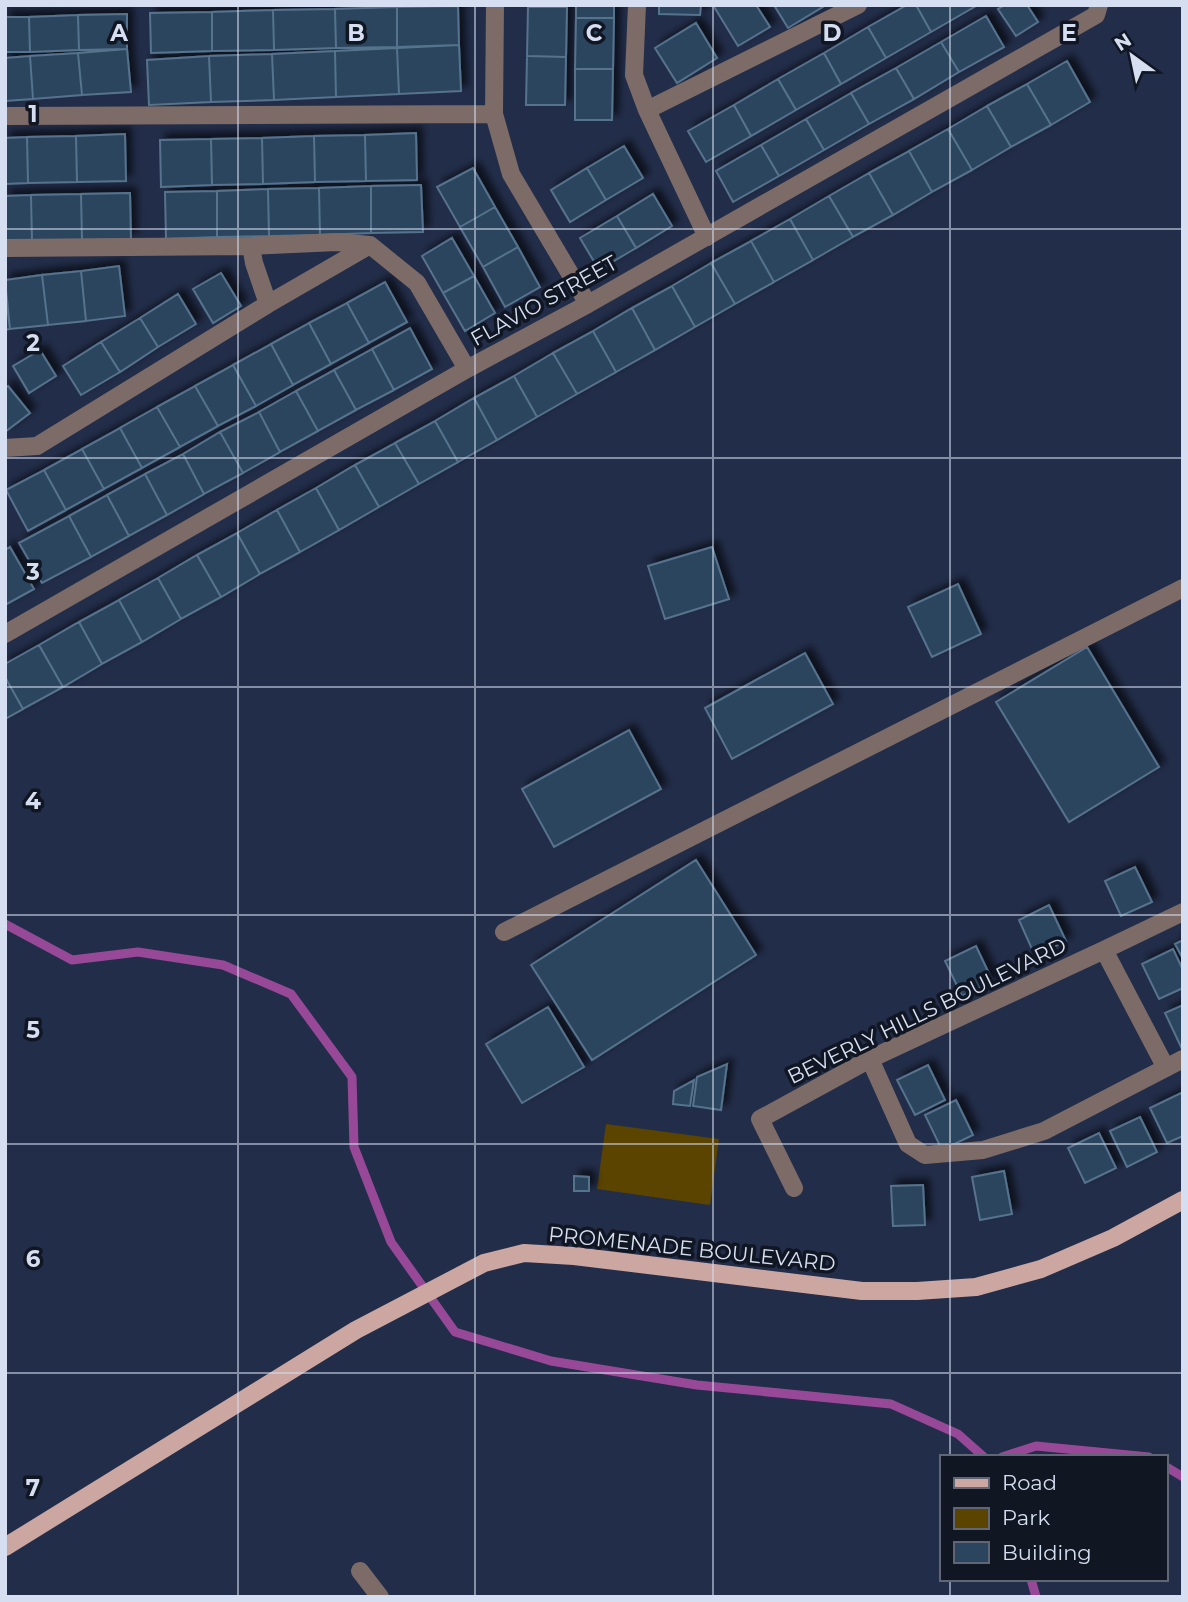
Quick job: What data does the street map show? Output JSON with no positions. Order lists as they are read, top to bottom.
{
  "streets": {
    "main road": ["PROMENADE BOULEVARD"],
    "street": ["FLAVIO STREET", "BEVERLY HILLS BOULEVARD"]
  },
  "legend": ["Road", "Park", "Building"],
  "north": "top left",
  "grid": {
    "columns": [
      "A",
      "B",
      "C",
      "D",
      "E"
    ],
    "rows": [
      "1",
      "2",
      "3",
      "4",
      "5",
      "6",
      "7"
    ]
  }
}
